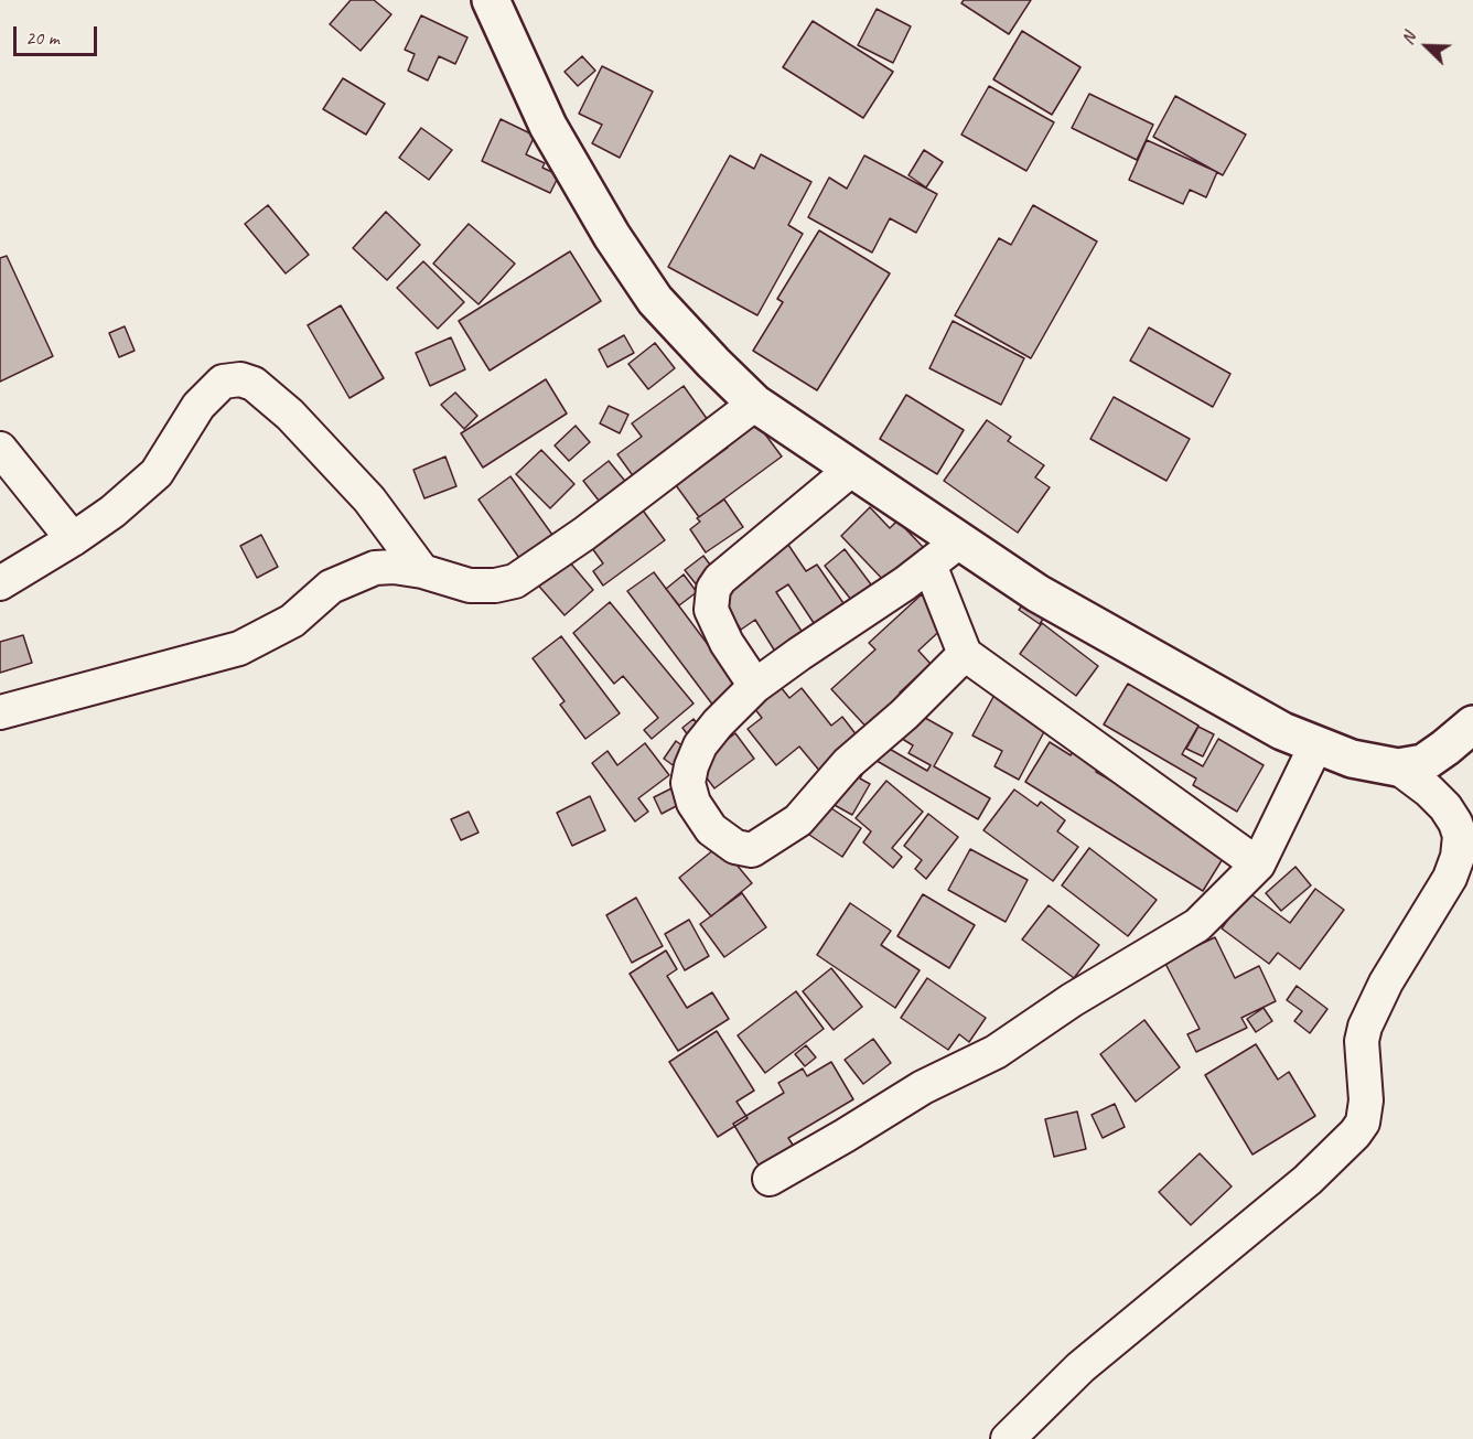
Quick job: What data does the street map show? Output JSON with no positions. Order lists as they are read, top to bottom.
{
  "scale_bar": "20 m",
  "north": "top left"
}
